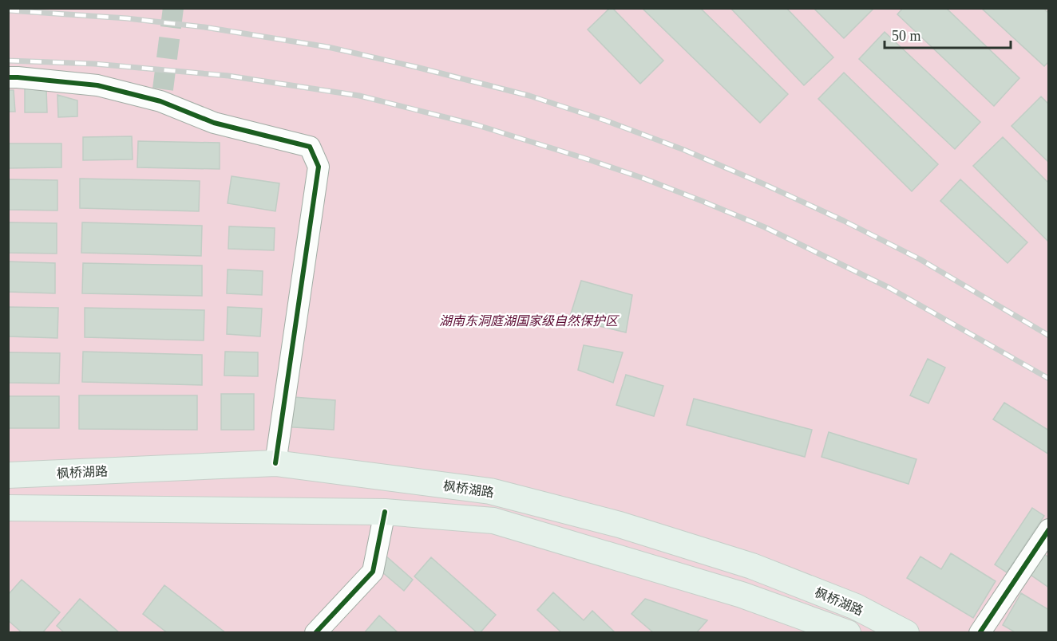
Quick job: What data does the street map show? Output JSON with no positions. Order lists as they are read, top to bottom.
{
  "streets": {
    "main road": ["枫桥湖路"]
  },
  "parks": ["湖南东洞庭湖国家级自然保护区"],
  "scale_bar": "50 m"
}
